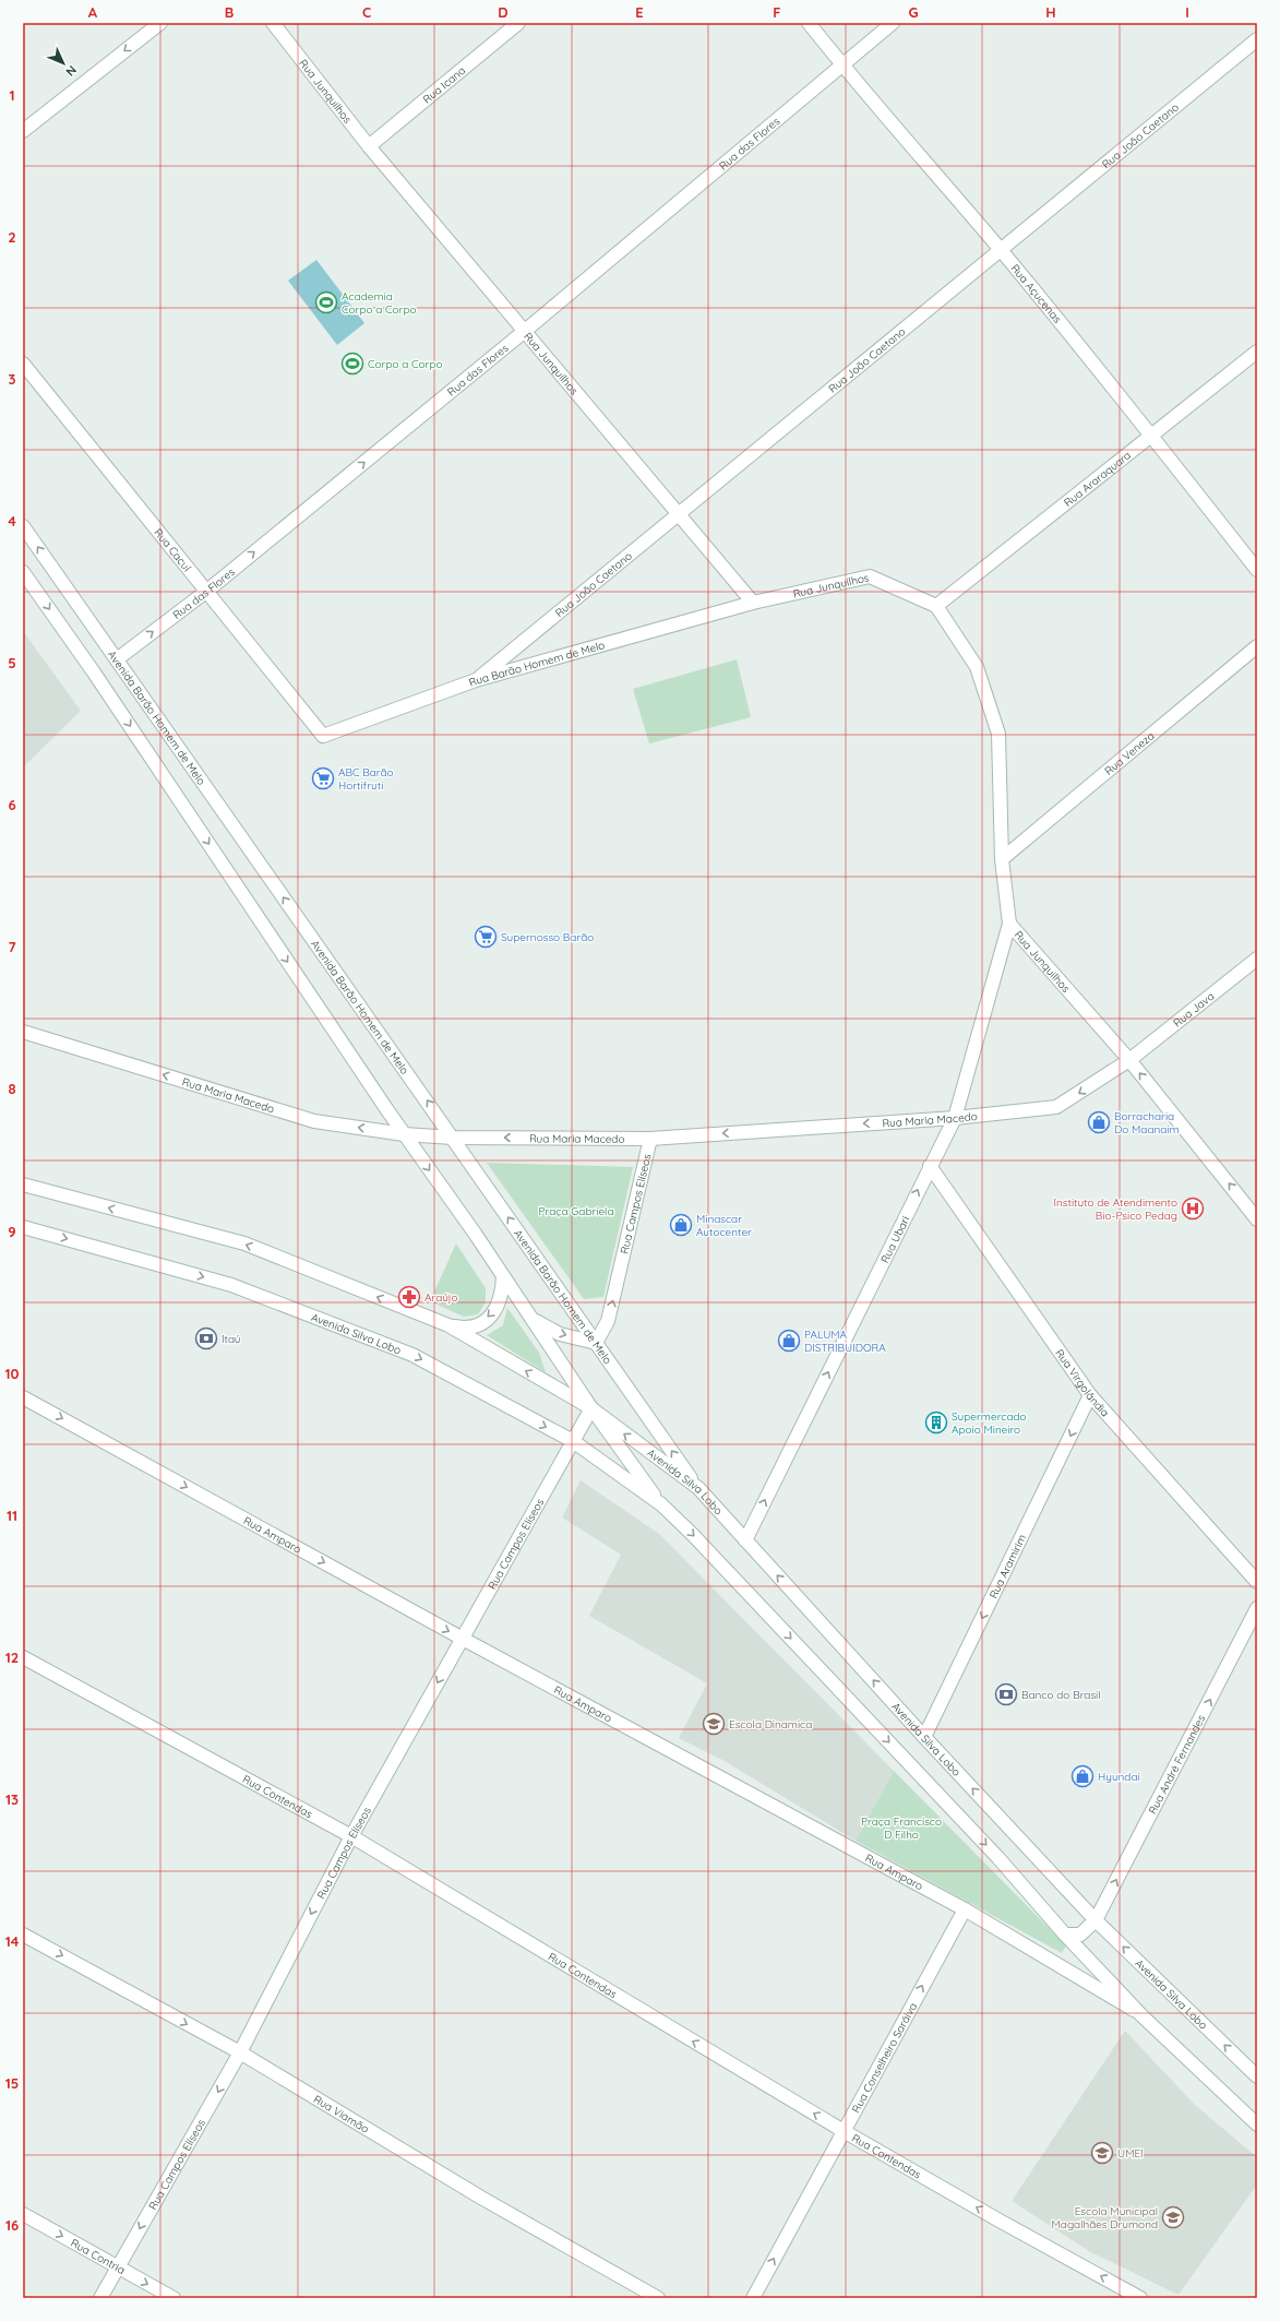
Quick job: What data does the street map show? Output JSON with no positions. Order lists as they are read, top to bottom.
{
  "streets": {
    "street": [
      "Rua Icana",
      "Rua Junquilhos",
      "Rua João Caetano",
      "Rua das Flores",
      "Rua Açucenas",
      "Rua Araraquara",
      "Rua Cacuí",
      "Rua Barão Homem de Melo",
      "Avenida Barão Homem de Melo",
      "Rua Veneza",
      "Rua Java",
      "Rua Maria Macedo",
      "Rua Campos Elíseos",
      "Rua Ubari",
      "Avenida Silva Lobo",
      "Rua Virgolândia",
      "Rua Amparo",
      "Rua Aramirim",
      "Rua André Fernandes",
      "Rua Contendas",
      "Rua Conselheiro Saráiva",
      "Rua Viamão",
      "Rua Contria"
    ]
  },
  "crossings": [
    ["Rua Icana", "Rua Junquilhos"],
    ["Rua Junquilhos", "Rua João Caetano"],
    ["Rua Junquilhos", "Rua das Flores"],
    ["Rua Junquilhos", "Rua Araraquara"],
    ["Rua Junquilhos", "Rua Barão Homem de Melo"],
    ["Rua Junquilhos", "Rua Veneza"],
    ["Rua Junquilhos", "Rua Java"],
    ["Rua Junquilhos", "Rua Maria Macedo"],
    ["Rua Junquilhos", "Rua Ubari"],
    ["Rua João Caetano", "Rua Açucenas"],
    ["Rua João Caetano", "Rua Barão Homem de Melo"],
    ["Rua das Flores", "Rua Açucenas"],
    ["Rua das Flores", "Rua Cacuí"],
    ["Rua das Flores", "Avenida Barão Homem de Melo"],
    ["Rua Açucenas", "Rua Araraquara"],
    ["Rua Cacuí", "Rua Barão Homem de Melo"],
    ["Avenida Barão Homem de Melo", "Rua Maria Macedo"],
    ["Avenida Barão Homem de Melo", "Rua Campos Elíseos"],
    ["Avenida Barão Homem de Melo", "Avenida Silva Lobo"],
    ["Rua Java", "Rua Maria Macedo"],
    ["Rua Maria Macedo", "Rua Campos Elíseos"],
    ["Rua Maria Macedo", "Rua Ubari"],
    ["Rua Campos Elíseos", "Avenida Silva Lobo"],
    ["Rua Campos Elíseos", "Rua Amparo"],
    ["Rua Campos Elíseos", "Rua Contendas"],
    ["Rua Campos Elíseos", "Rua Viamão"],
    ["Rua Campos Elíseos", "Rua Contria"],
    ["Rua Ubari", "Avenida Silva Lobo"],
    ["Rua Ubari", "Rua Virgolândia"],
    ["Avenida Silva Lobo", "Rua Amparo"],
    ["Avenida Silva Lobo", "Rua Aramirim"],
    ["Avenida Silva Lobo", "Rua André Fernandes"],
    ["Rua Virgolândia", "Rua Aramirim"],
    ["Rua Amparo", "Rua Conselheiro Saráiva"],
    ["Rua Contendas", "Rua Conselheiro Saráiva"]
  ],
  "one_way": [
    "Rua das Flores",
    "Rua Maria Macedo",
    "Rua Ubari",
    "Rua Amparo",
    "Rua Aramirim",
    "Rua André Fernandes",
    "Rua Contendas",
    "Rua Conselheiro Saráiva",
    "Rua Contria"
  ],
  "parks": ["Praça Gabriela", "Praça Francisco D Filho"],
  "places": {
    "sports": ["Academia Corpo a Corpo", "Corpo a Corpo"],
    "supermarket": ["ABC Barão Hortifruti", "Supernosso Barão"],
    "shop": [
      "Borracharia Do Maanaim",
      "Minascar Autocenter",
      "PALUMA DISTRIBUIDORA",
      "Hyundai"
    ],
    "hospital": ["Instituto de Atendimento Bio-Psico Pedag"],
    "pharmacy": ["Araújo"],
    "bank": ["Itaú", "Banco do Brasil"],
    "building": ["Supermercado Apoio Mineiro"],
    "school or university": ["Escola Dinamica", "UMEI", "Escola Municipal Magalhães Drumond"]
  },
  "north": "bottom right",
  "grid": {
    "columns": [
      "A",
      "B",
      "C",
      "D",
      "E",
      "F",
      "G",
      "H",
      "I"
    ],
    "rows": [
      "1",
      "2",
      "3",
      "4",
      "5",
      "6",
      "7",
      "8",
      "9",
      "10",
      "11",
      "12",
      "13",
      "14",
      "15",
      "16"
    ]
  }
}
